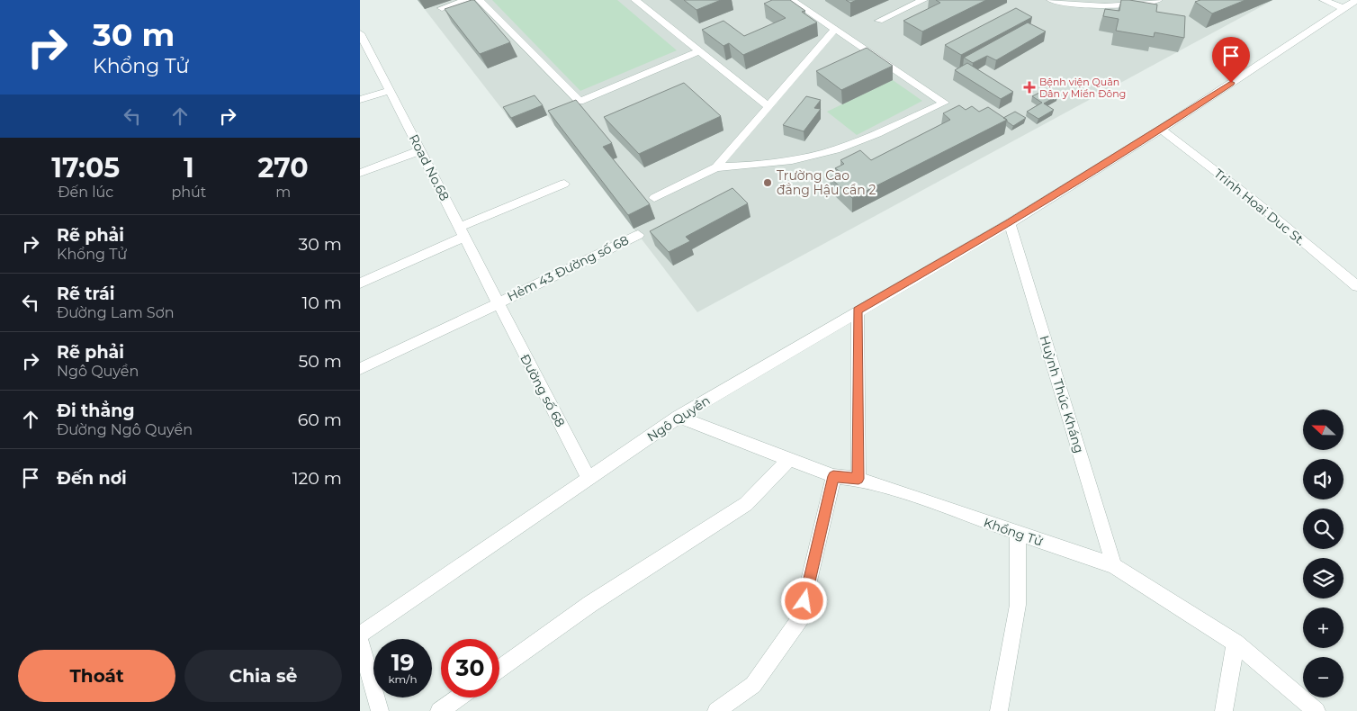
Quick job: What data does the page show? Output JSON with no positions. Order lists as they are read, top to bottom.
{
  "streets": {
    "street": [
      "Road No.68",
      "Trinh Hoai Duc St.",
      "Hẻm 43 Đường số 68",
      "Đường số 68",
      "Huỳnh Thúc Kháng",
      "Ngô Quyền",
      "Khổng Tử"
    ]
  },
  "crossings": [
    ["Road No.68", "Hẻm 43 Đường số 68"],
    ["Road No.68", "Đường số 68"],
    ["Trinh Hoai Duc St.", "Ngô Quyền"],
    ["Hẻm 43 Đường số 68", "Đường số 68"],
    ["Đường số 68", "Ngô Quyền"],
    ["Huỳnh Thúc Kháng", "Ngô Quyền"],
    ["Huỳnh Thúc Kháng", "Khổng Tử"],
    ["Ngô Quyền", "Khổng Tử"]
  ],
  "places": {
    "health": ["Bệnh viện Quân Dân y Miền Đông"],
    "other": ["Trường Cao đẳng Hậu cần 2"]
  },
  "north": "left",
  "page": {
    "turn": ["30 m", "Khổng Tử"],
    "eta": [
      "17:05",
      "Đến lúc",
      "1",
      "phút",
      "270",
      "m"
    ],
    "list": [
      {
        "name": "Rẽ phải",
        "note": "Khổng Tử",
        "value": "30 m"
      },
      {
        "name": "Rẽ trái",
        "note": "Đường Lam Sơn",
        "value": "10 m"
      },
      {
        "name": "Rẽ phải",
        "note": "Ngô Quyền",
        "value": "50 m"
      },
      {
        "name": "Đi thẳng",
        "note": "Đường Ngô Quyền",
        "value": "60 m"
      },
      {
        "name": "Đến nơi",
        "value": "120 m"
      }
    ],
    "map_buttons": ["+", "−"],
    "speed": "19 km/h",
    "limit": "30",
    "buttons": ["Thoát", "Chia sẻ"]
  }
}
